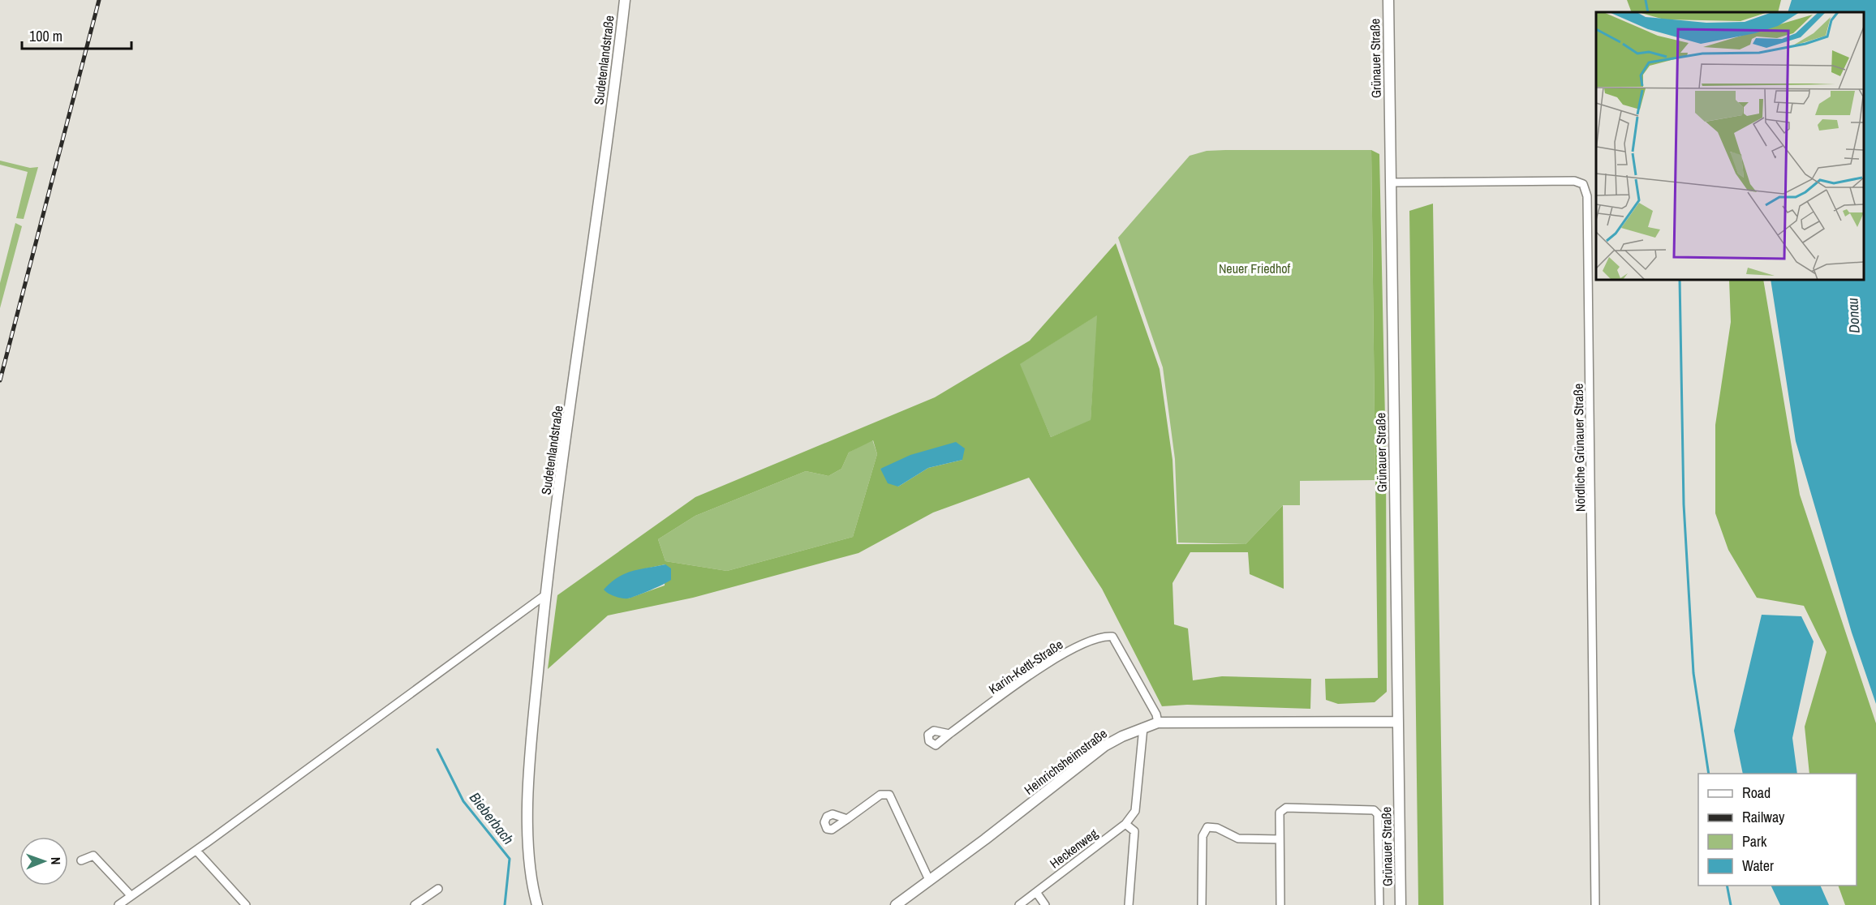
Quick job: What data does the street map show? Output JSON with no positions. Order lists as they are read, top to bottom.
{
  "streets": {
    "street": [
      "Grünauer Straße",
      "Sudetenlandstraße",
      "Nördliche Grünauer Straße",
      "Karin-Kettl-Straße",
      "Heinrichsheimstraße",
      "Heckenweg"
    ]
  },
  "crossings": [
    ["Grünauer Straße", "Nördliche Grünauer Straße"],
    ["Grünauer Straße", "Heinrichsheimstraße"],
    ["Karin-Kettl-Straße", "Heinrichsheimstraße"],
    ["Heinrichsheimstraße", "Heckenweg"]
  ],
  "water": ["Donau", "Bieberbach"],
  "parks": ["Neuer Friedhof"],
  "legend": [
    "Road",
    "Railway",
    "Park",
    "Water"
  ],
  "scale_bar": "100 m",
  "north": "right"
}
